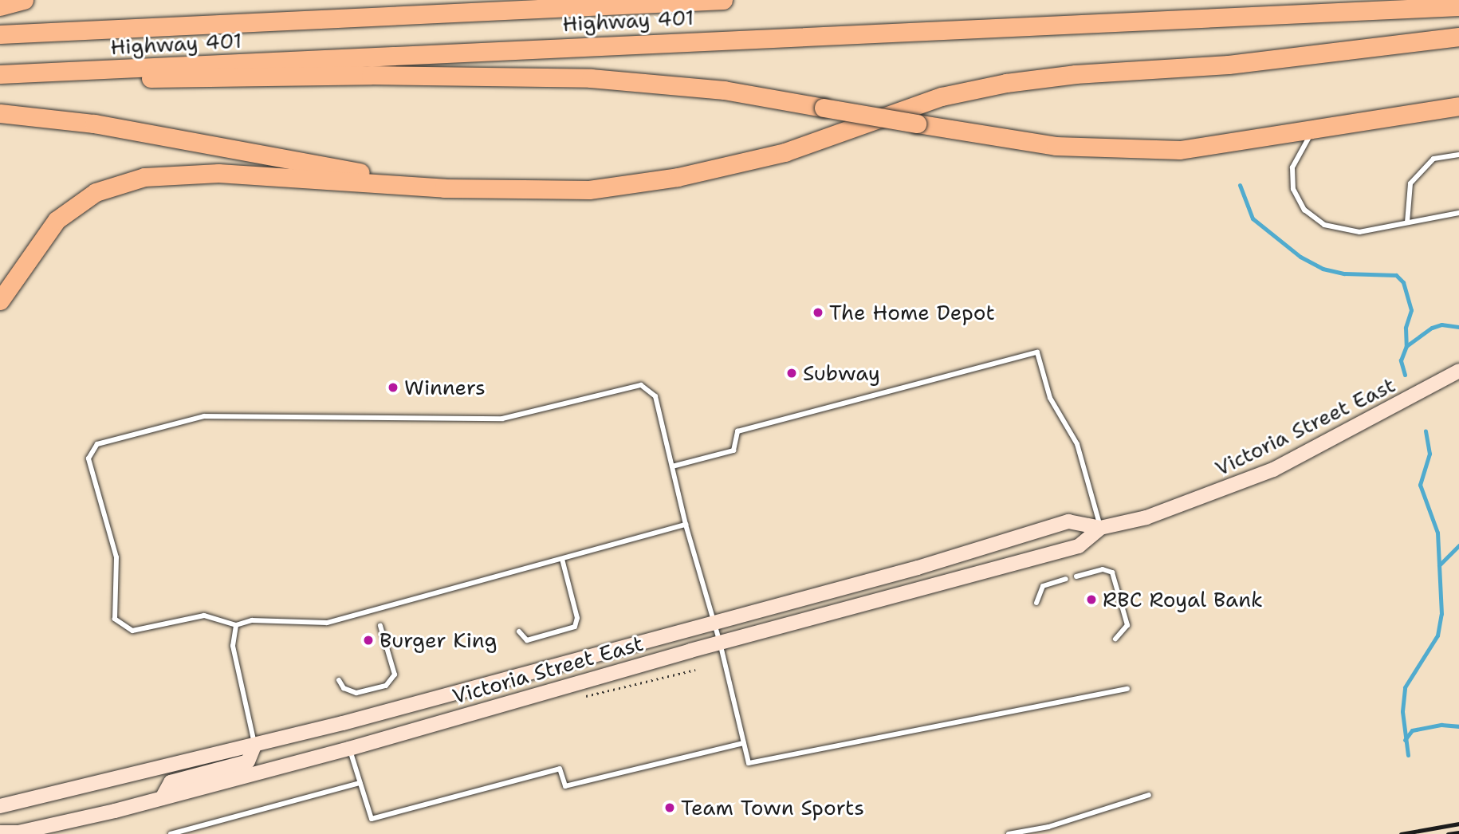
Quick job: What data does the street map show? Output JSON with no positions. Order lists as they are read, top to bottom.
{
  "streets": {
    "highway": ["Highway 401"],
    "main road": ["Victoria Street East"]
  },
  "places": [
    "The Home Depot",
    "Subway",
    "Winners",
    "RBC Royal Bank",
    "Burger King",
    "Team Town Sports"
  ]
}
